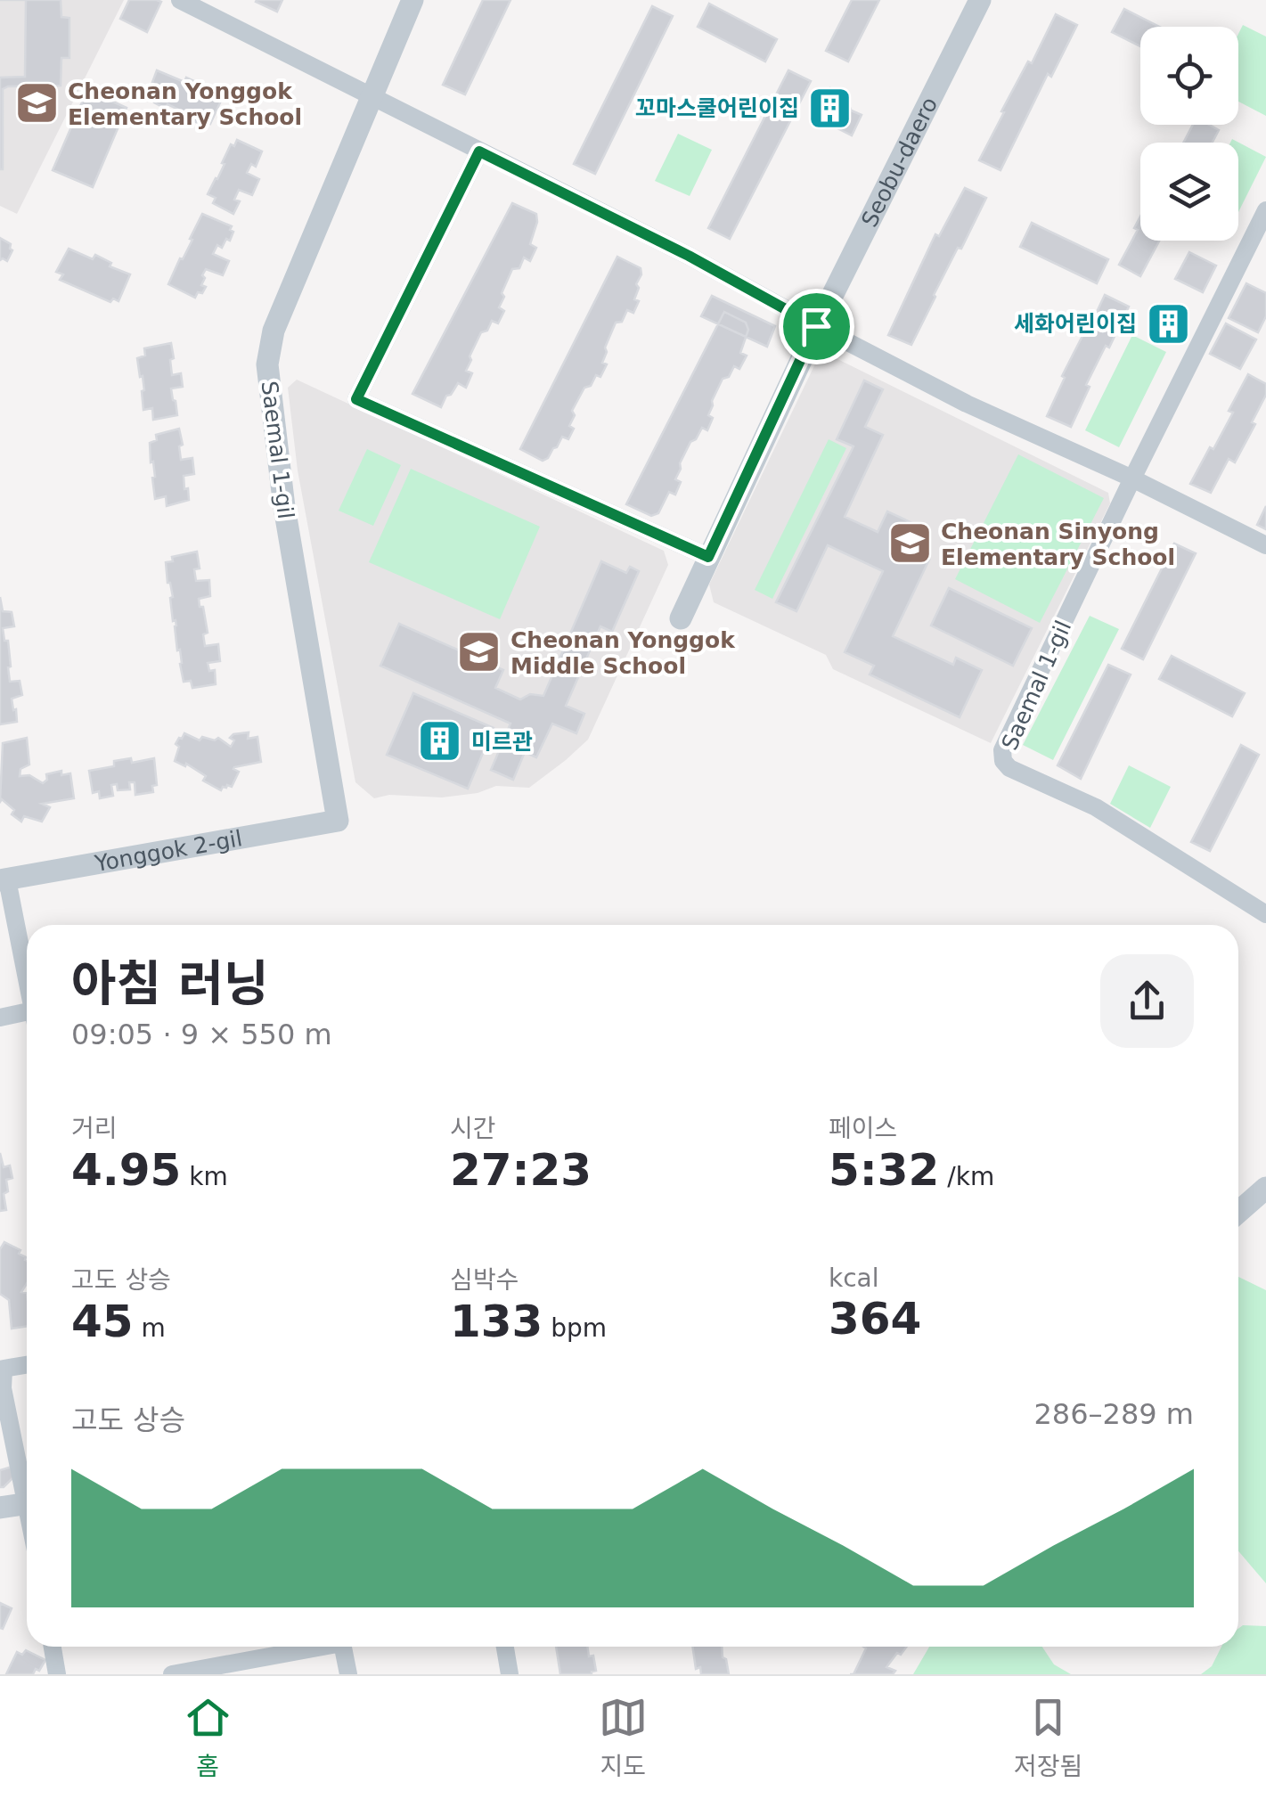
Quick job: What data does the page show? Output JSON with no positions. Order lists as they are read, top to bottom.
{
  "streets": {
    "street": ["Seobu-daero", "Saemal 1-gil", "Yonggok 2-gil"]
  },
  "crossings": [
    ["Saemal 1-gil", "Yonggok 2-gil"]
  ],
  "places": {
    "school or university": ["Cheonan Yonggok Elementary School", "Cheonan Sinyong Elementary School", "Cheonan Yonggok Middle School"],
    "building": ["꼬마스쿨어린이집", "세화어린이집", "미르관"]
  },
  "page": {
    "heading": ["아침 러닝", "09:05 · 9 × 550 m"],
    "stats": [
      ["거리", "4.95 km"],
      ["시간", "27:23"],
      ["페이스", "5:32 /km"],
      ["고도 상승", "45 m"],
      ["심박수", "133 bpm"],
      ["kcal", "364"]
    ],
    "chart": ["고도 상승", "286–289 m"],
    "tabs": ["홈", "지도", "저장됨"]
  }
}
